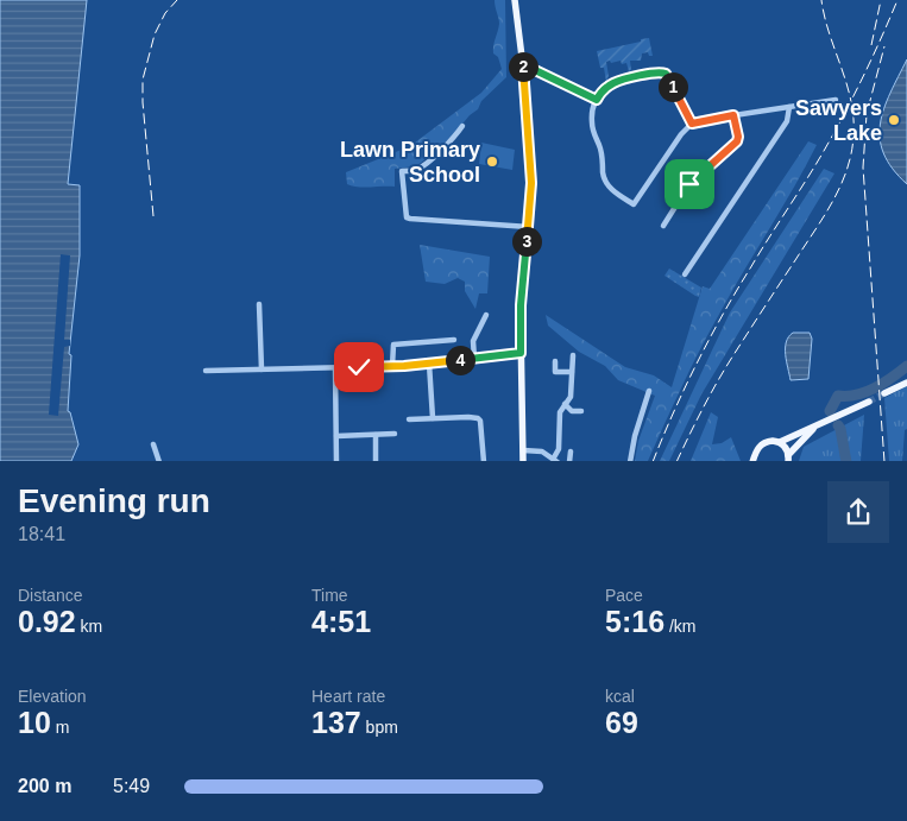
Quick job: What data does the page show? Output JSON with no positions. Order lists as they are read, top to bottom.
{
  "places": ["Sawyers Lake", "Lawn Primary School"],
  "page": {
    "pins": [
      "2",
      "1",
      "3",
      "4"
    ],
    "heading": ["Evening run", "18:41"],
    "stats": [
      ["Distance", "0.92 km"],
      ["Time", "4:51"],
      ["Pace", "5:16 /km"],
      ["Elevation", "10 m"],
      ["Heart rate", "137 bpm"],
      ["kcal", "69"]
    ],
    "list": [
      {
        "name": "200 m",
        "note": "5:49"
      }
    ]
  }
}
